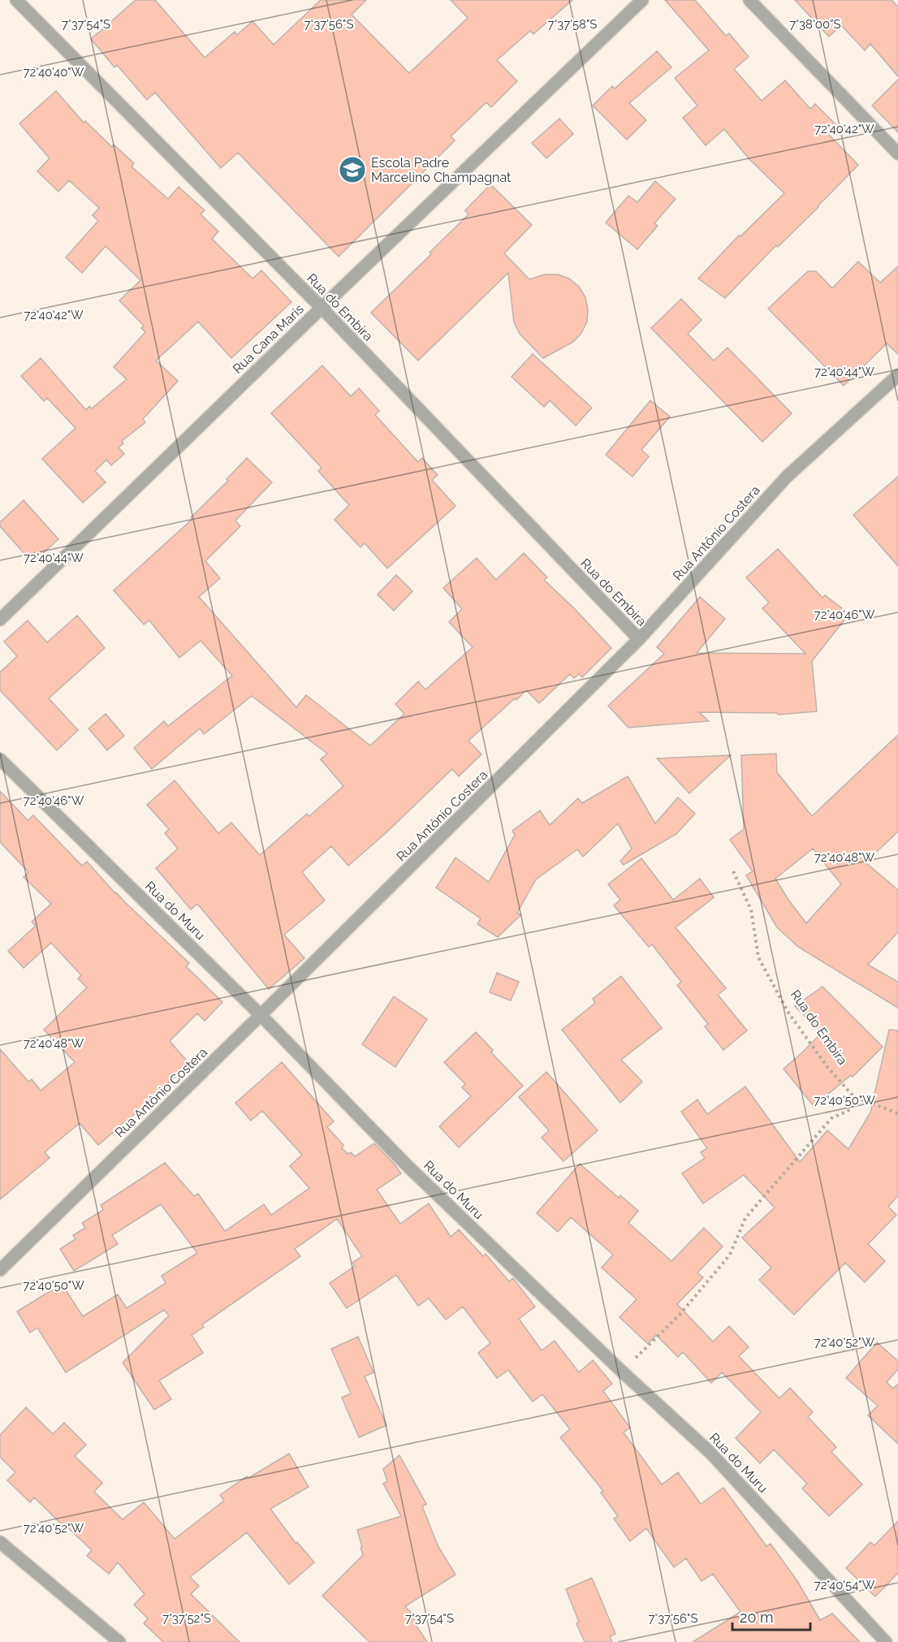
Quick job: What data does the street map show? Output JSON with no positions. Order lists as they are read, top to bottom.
{
  "streets": {
    "street": [
      "Rua do Embira",
      "Rua Cana Maris",
      "Rua Antônio Costera",
      "Rua do Muru"
    ]
  },
  "crossings": [
    ["Rua do Embira", "Rua Cana Maris"],
    ["Rua do Embira", "Rua Antônio Costera"],
    ["Rua Antônio Costera", "Rua do Muru"]
  ],
  "places": {
    "school or university": ["Escola Padre Marcelino Champagnat"]
  },
  "scale_bar": "20 m",
  "coordinates": [
    "7°37'54\"S",
    "7°37'56\"S",
    "7°37'58\"S",
    "7°38'00\"S",
    "72°40'40\"W",
    "72°40'42\"W",
    "72°40'44\"W",
    "72°40'46\"W",
    "72°40'48\"W",
    "72°40'50\"W",
    "72°40'52\"W",
    "72°40'54\"W",
    "7°37'52\"S"
  ]
}
